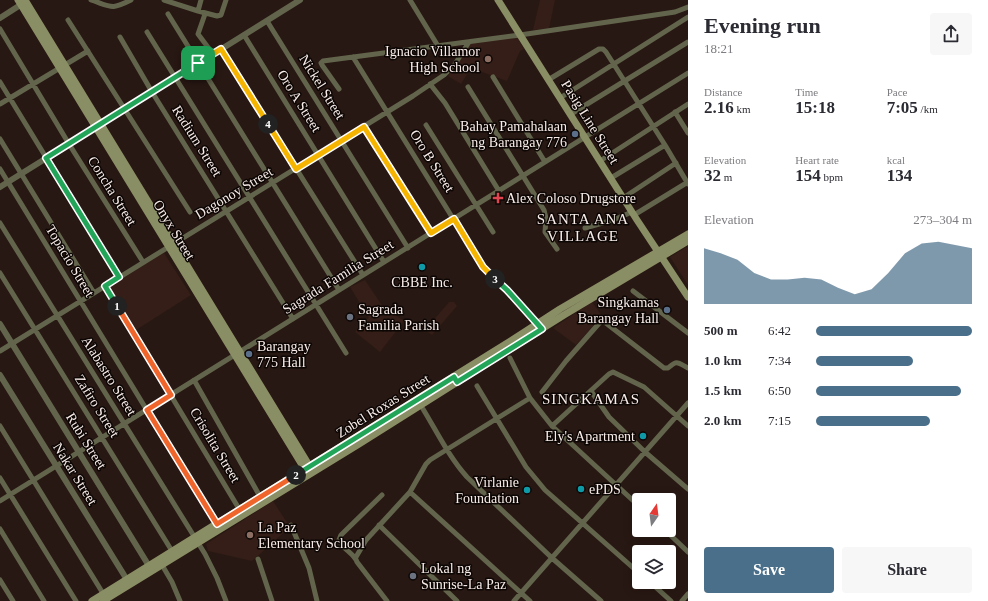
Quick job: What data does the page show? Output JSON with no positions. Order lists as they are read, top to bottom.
{
  "streets": {
    "main road": ["Pasig Line Street", "Onyx Street", "Zobel Roxas Street"],
    "street": [
      "Nickel Street",
      "Oro A Street",
      "Radium Street",
      "Oro B Street",
      "Concha Street",
      "Dagonoy Street",
      "Topacio Street",
      "Sagrada Familia Street",
      "Alabastro Street",
      "Zafiro Street",
      "Rubi Street",
      "Crisolita Street",
      "Nakar Street"
    ]
  },
  "crossings": [
    ["Nickel Street", "Dagonoy Street"],
    ["Nickel Street", "Sagrada Familia Street"],
    ["Oro A Street", "Dagonoy Street"],
    ["Oro A Street", "Sagrada Familia Street"],
    ["Pasig Line Street", "Sagrada Familia Street"],
    ["Pasig Line Street", "Zobel Roxas Street"],
    ["Radium Street", "Dagonoy Street"],
    ["Radium Street", "Sagrada Familia Street"],
    ["Oro B Street", "Dagonoy Street"],
    ["Oro B Street", "Sagrada Familia Street"],
    ["Oro B Street", "Zobel Roxas Street"],
    ["Concha Street", "Dagonoy Street"],
    ["Dagonoy Street", "Onyx Street"],
    ["Dagonoy Street", "Topacio Street"],
    ["Dagonoy Street", "Alabastro Street"],
    ["Dagonoy Street", "Zafiro Street"],
    ["Dagonoy Street", "Rubi Street"],
    ["Dagonoy Street", "Crisolita Street"],
    ["Onyx Street", "Sagrada Familia Street"],
    ["Onyx Street", "Zobel Roxas Street"],
    ["Topacio Street", "Sagrada Familia Street"],
    ["Topacio Street", "Zobel Roxas Street"],
    ["Sagrada Familia Street", "Alabastro Street"],
    ["Sagrada Familia Street", "Zafiro Street"],
    ["Sagrada Familia Street", "Rubi Street"],
    ["Sagrada Familia Street", "Crisolita Street"],
    ["Sagrada Familia Street", "Nakar Street"],
    ["Alabastro Street", "Zobel Roxas Street"],
    ["Zafiro Street", "Zobel Roxas Street"],
    ["Zobel Roxas Street", "Rubi Street"],
    ["Zobel Roxas Street", "Crisolita Street"],
    ["Zobel Roxas Street", "Nakar Street"]
  ],
  "districts": ["SANTA ANA VILLAGE", "SINGKAMAS"],
  "places": {
    "other": [
      "Ignacio Villamor High School",
      "Bahay Pamahalaan ng Barangay 776",
      "CBBE Inc.",
      "Singkamas Barangay Hall",
      "Sagrada Familia Parish",
      "Barangay 775 Hall",
      "Ely's Apartment",
      "ePDS",
      "Virlanie Foundation",
      "La Paz Elementary School",
      "Lokal ng Sunrise-La Paz"
    ],
    "health": ["Alex Coloso Drugstore"]
  },
  "north": "top",
  "page": {
    "heading": ["Evening run", "18:21"],
    "stats": [
      ["Distance", "2.16 km"],
      ["Time", "15:18"],
      ["Pace", "7:05 /km"],
      ["Elevation", "32 m"],
      ["Heart rate", "154 bpm"],
      ["kcal", "134"]
    ],
    "pins": [
      "4",
      "3",
      "1",
      "2"
    ],
    "chart": ["Elevation", "273–304 m"],
    "list": [
      {
        "name": "500 m",
        "note": "6:42"
      },
      {
        "name": "1.0 km",
        "note": "7:34"
      },
      {
        "name": "1.5 km",
        "note": "6:50"
      },
      {
        "name": "2.0 km",
        "note": "7:15"
      }
    ],
    "buttons": ["Save", "Share"]
  }
}
